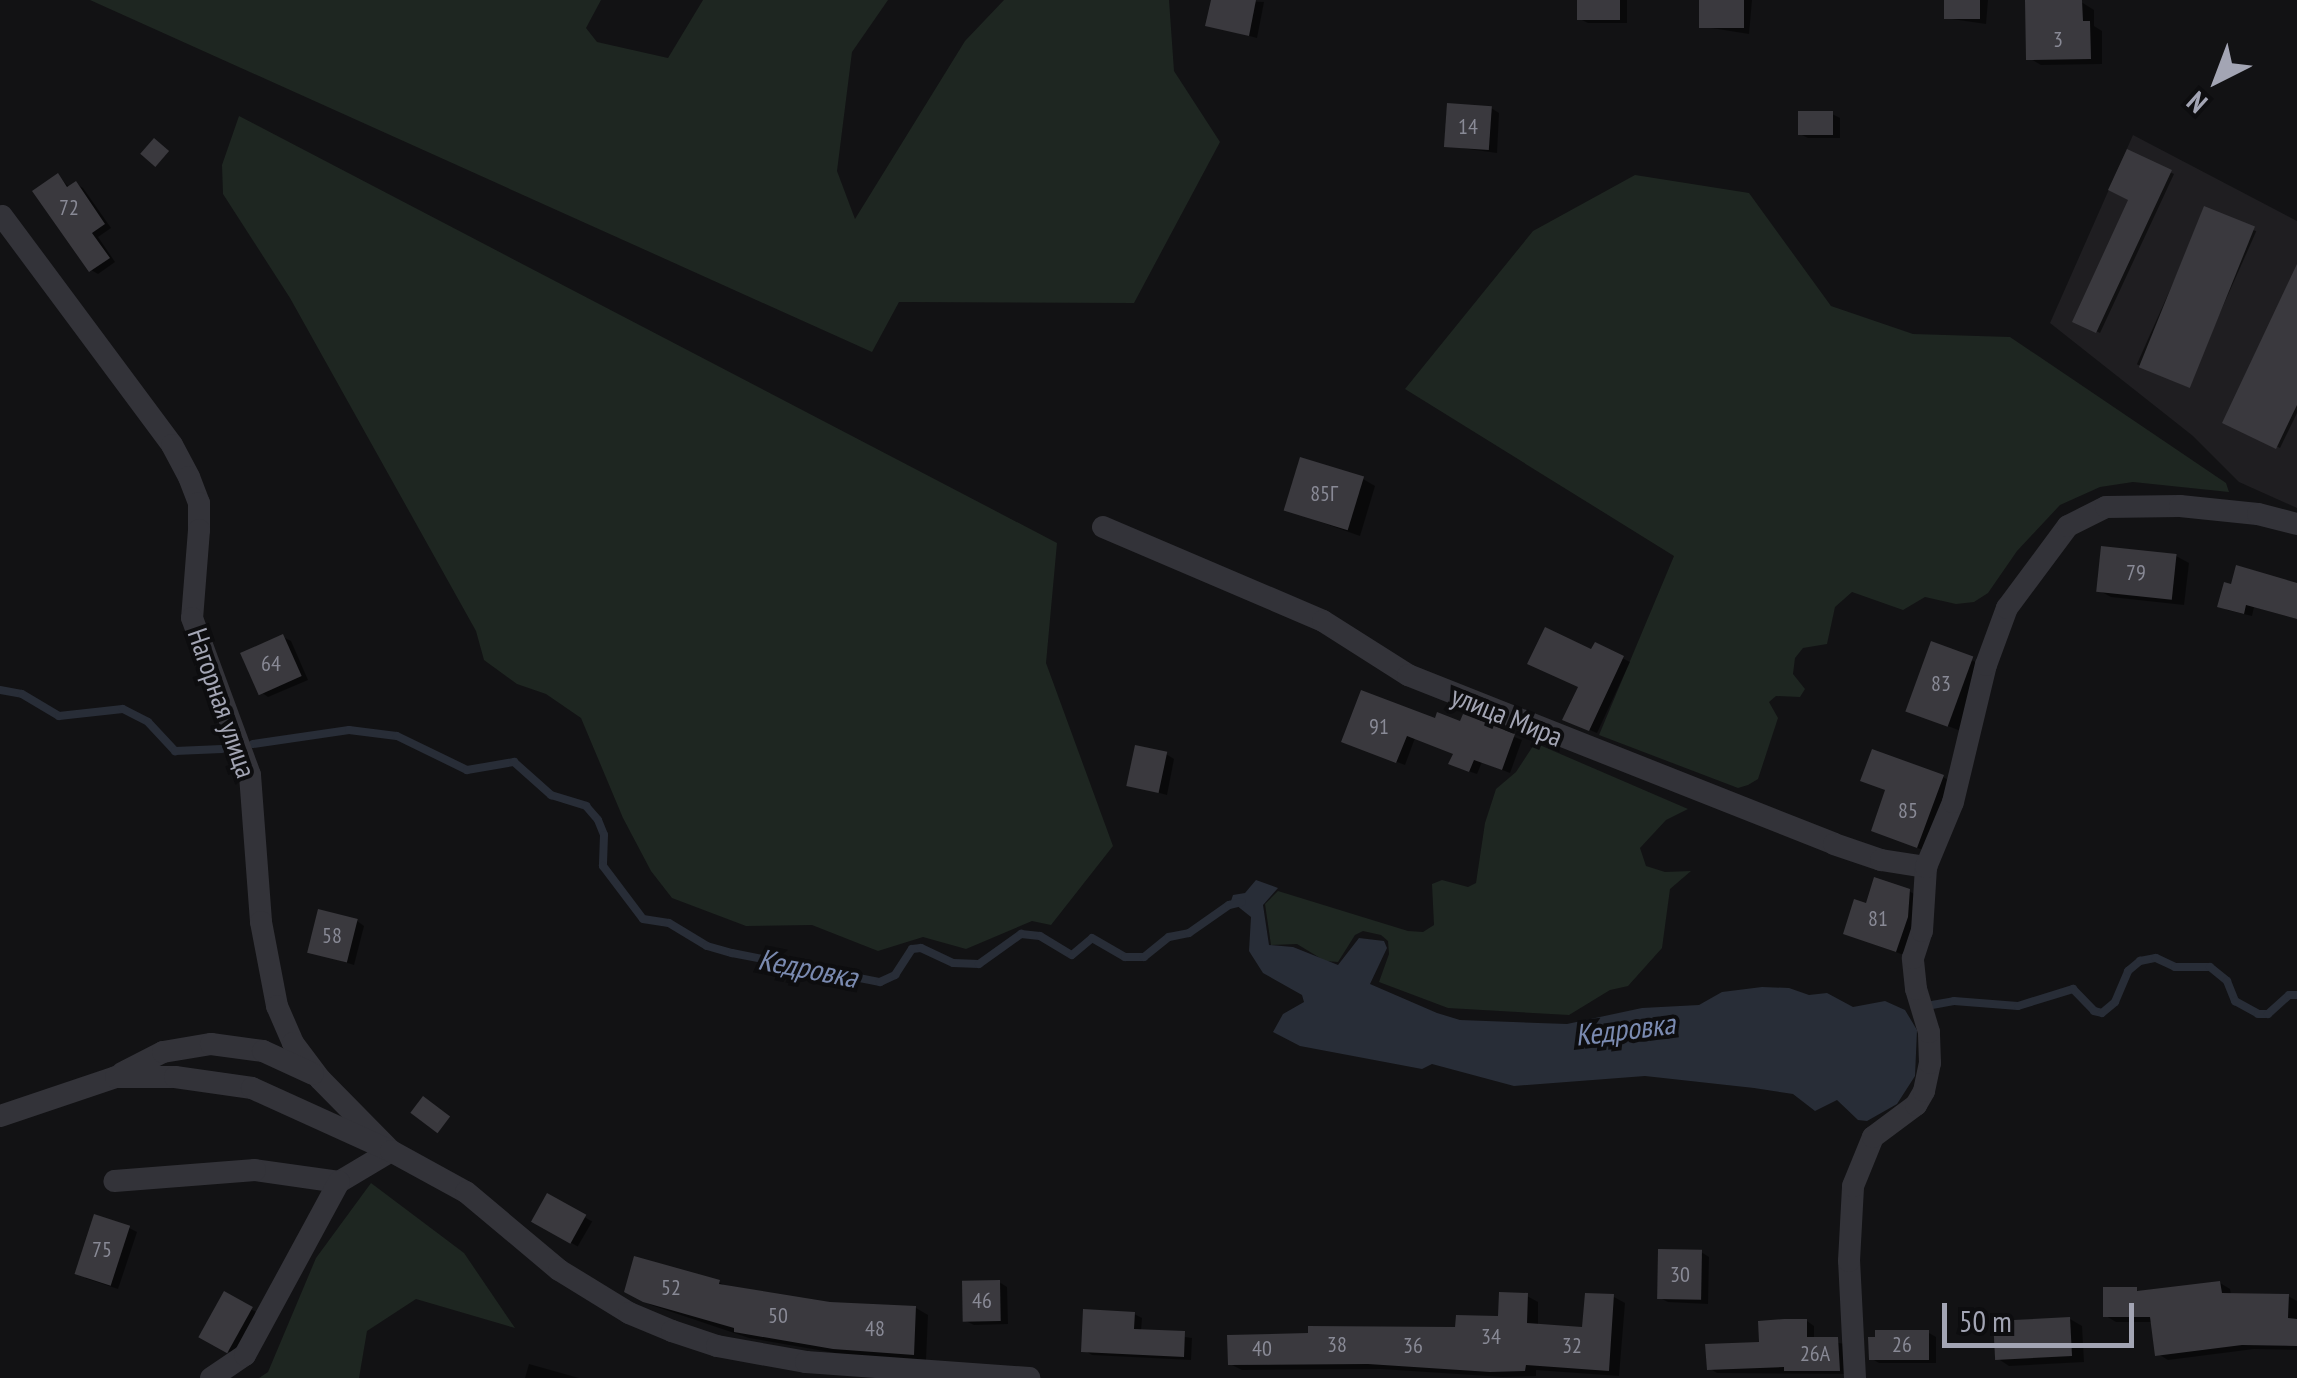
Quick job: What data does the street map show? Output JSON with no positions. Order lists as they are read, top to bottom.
{
  "streets": {
    "street": ["Нагорная улица", "улица Мира"]
  },
  "water": ["Кедровка"],
  "house_numbers": [
    "3",
    "14",
    "72",
    "85Г",
    "79",
    "64",
    "83",
    "91",
    "85",
    "81",
    "58",
    "75",
    "30",
    "52",
    "46",
    "50",
    "48",
    "34",
    "38",
    "26",
    "36",
    "32",
    "40",
    "26А"
  ],
  "scale_bar": "50 m",
  "north": "bottom left"
}
